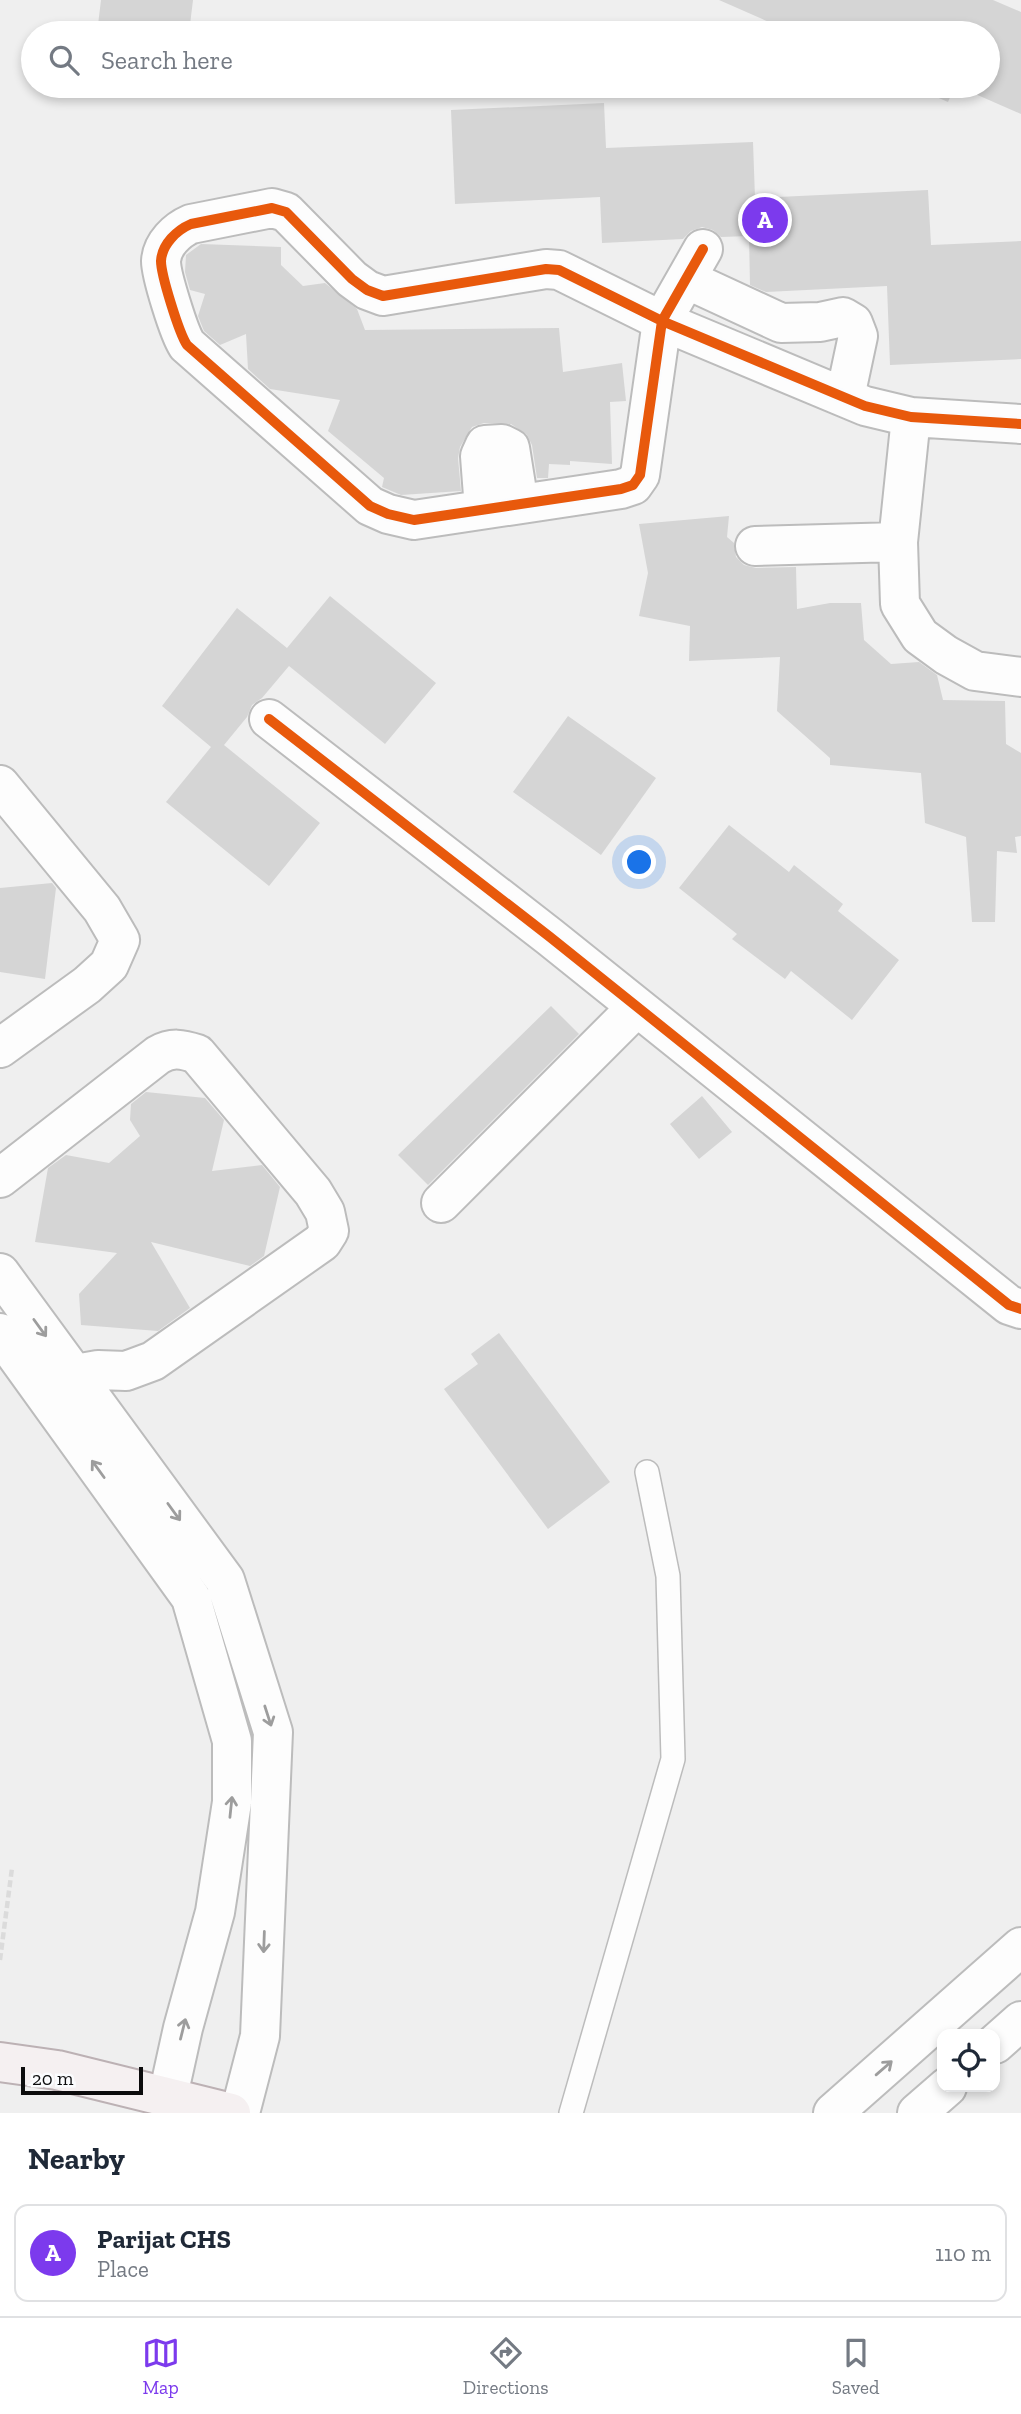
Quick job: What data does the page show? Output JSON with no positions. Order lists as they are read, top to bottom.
{
  "scale_bar": "20 m",
  "page": {
    "search": "Search here",
    "pins": "A",
    "scale": "20 m",
    "heading": "Nearby",
    "list": [
      {
        "mark": "A",
        "name": "Parijat CHS",
        "note": "Place",
        "value": "110 m"
      }
    ],
    "nav": ["Map", "Directions", "Saved"]
  }
}
